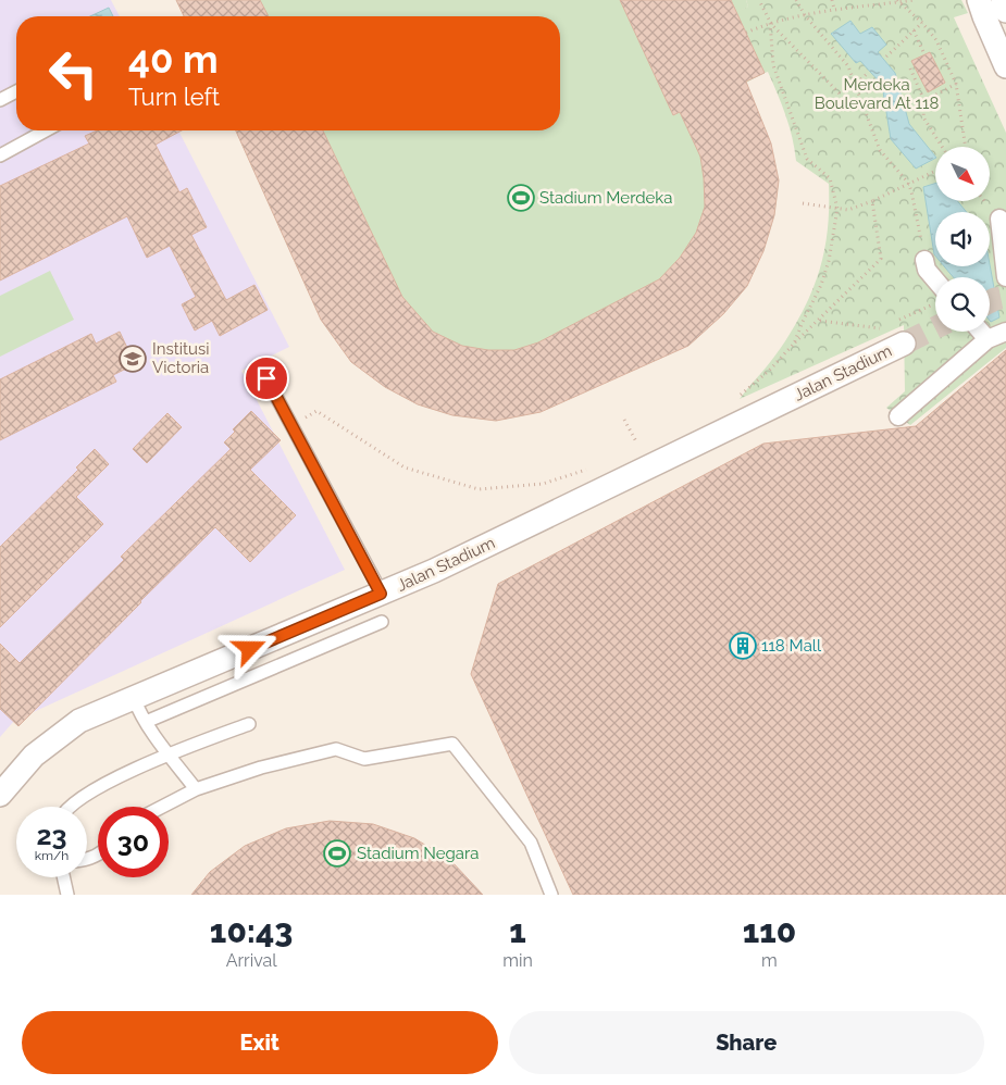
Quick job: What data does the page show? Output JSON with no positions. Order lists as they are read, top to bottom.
{
  "streets": {
    "street": ["Jalan Stadium"]
  },
  "parks": ["Merdeka Boulevard At 118"],
  "places": {
    "sports": ["Stadium Merdeka", "Stadium Negara"],
    "school or university": ["Institusi Victoria"],
    "building": ["118 Mall"]
  },
  "north": "bottom right",
  "page": {
    "turn": ["40 m", "Turn left"],
    "speed": "23 km/h",
    "limit": "30",
    "eta": [
      "10:43",
      "Arrival",
      "1",
      "min",
      "110",
      "m"
    ],
    "buttons": ["Exit", "Share"]
  }
}
